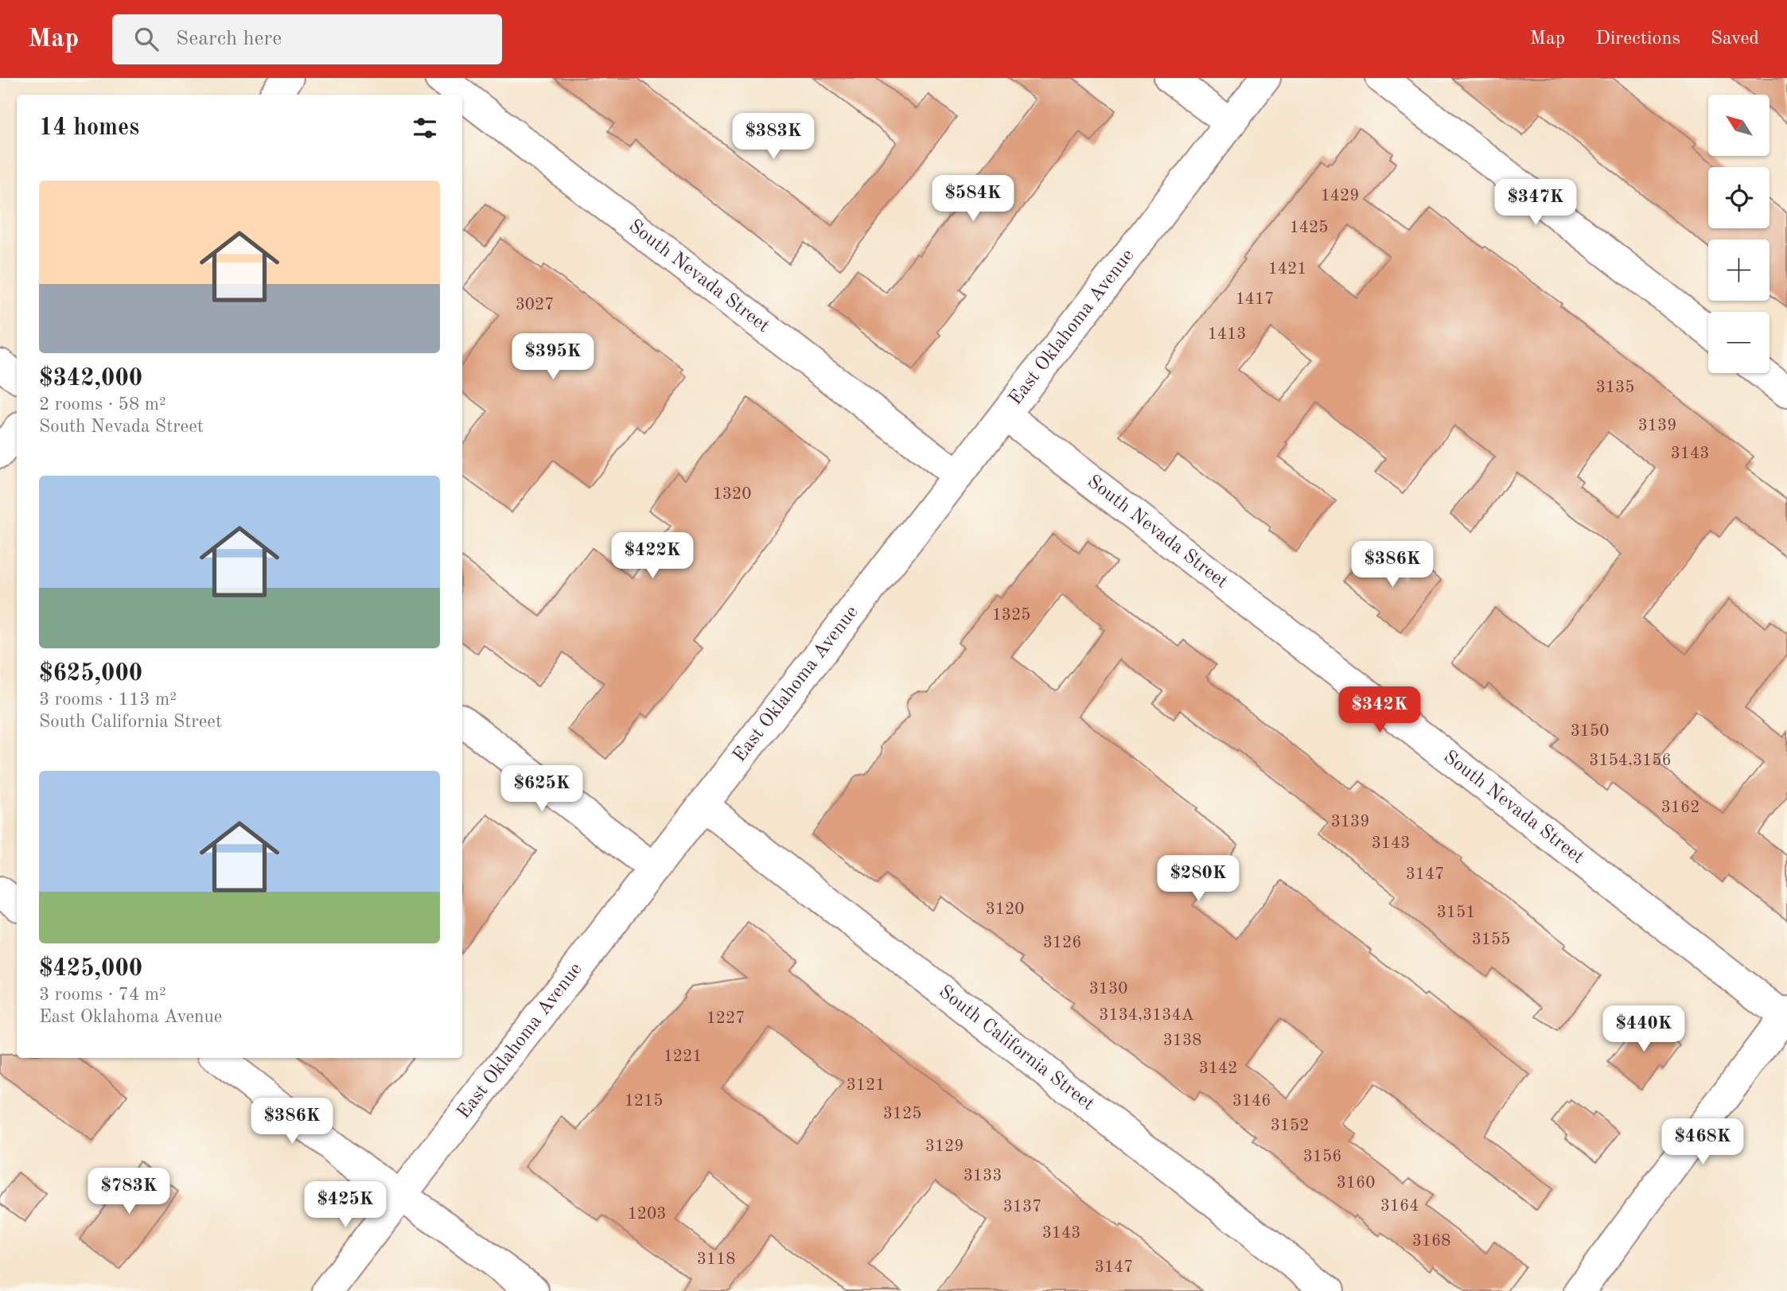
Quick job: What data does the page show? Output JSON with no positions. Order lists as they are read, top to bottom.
{
  "streets": {
    "street": ["South Nevada Street", "East Oklahoma Avenue", "South California Street"]
  },
  "crossings": [
    ["South Nevada Street", "East Oklahoma Avenue"],
    ["East Oklahoma Avenue", "South California Street"]
  ],
  "house_numbers": [
    "1429",
    "1425",
    "1421",
    "1417",
    "3027",
    "1413",
    "3135",
    "3139",
    "3143",
    "1320",
    "1325",
    "3150",
    "3154,3156",
    "3162",
    "3139",
    "3143",
    "3147",
    "3120",
    "3151",
    "3155",
    "3126",
    "3130",
    "3134,3134A",
    "1227",
    "3138",
    "1221",
    "3142",
    "3121",
    "1215",
    "3146",
    "3125",
    "3152",
    "3129",
    "3156",
    "3133",
    "3160",
    "3164",
    "3137",
    "1203",
    "3143",
    "3168",
    "3118",
    "3147"
  ],
  "north": "top left",
  "page": {
    "header": "Map",
    "search": "Search here",
    "nav": ["Map", "Directions", "Saved"],
    "map_buttons": ["+", "−"],
    "heading": "14 homes",
    "price": [
      "$383K",
      "$584K",
      "$347K",
      "$395K",
      "$422K",
      "$386K",
      "$342K",
      "$625K",
      "$280K",
      "$440K",
      "$386K",
      "$468K",
      "$783K",
      "$425K"
    ],
    "list": [
      {
        "name": "$342,000",
        "note": "2 rooms · 58 m² · South Nevada Street"
      },
      {
        "name": "$625,000",
        "note": "3 rooms · 113 m² · South California Street"
      },
      {
        "name": "$425,000",
        "note": "3 rooms · 74 m² · East Oklahoma Avenue"
      }
    ]
  }
}
